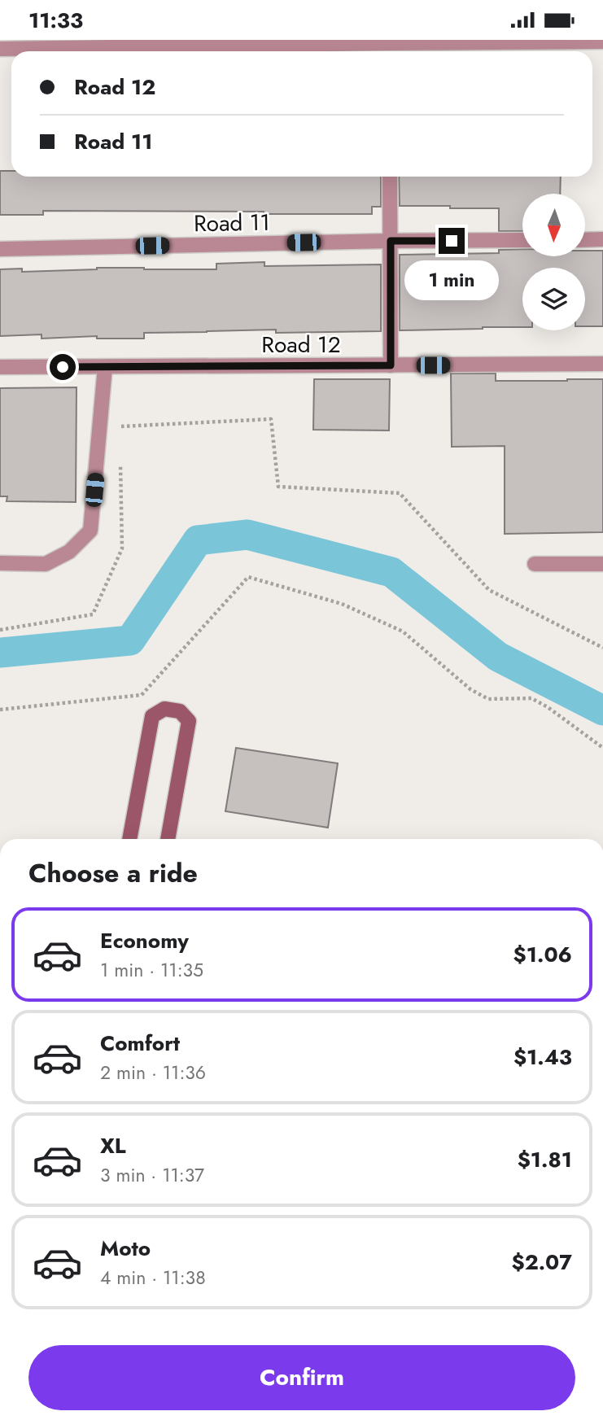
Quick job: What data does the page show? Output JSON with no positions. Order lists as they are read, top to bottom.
{
  "streets": {
    "street": ["Road 11", "Road 12"]
  },
  "north": "bottom",
  "page": {
    "status": "11:33",
    "banner": ["Road 12", "Road 11"],
    "bubble": "1 min",
    "heading": "Choose a ride",
    "list": [
      {
        "name": "Economy",
        "note": "1 min · 11:35",
        "value": "$1.06"
      },
      {
        "name": "Comfort",
        "note": "2 min · 11:36",
        "value": "$1.43"
      },
      {
        "name": "XL",
        "note": "3 min · 11:37",
        "value": "$1.81"
      },
      {
        "name": "Moto",
        "note": "4 min · 11:38",
        "value": "$2.07"
      }
    ],
    "buttons": "Confirm"
  }
}
